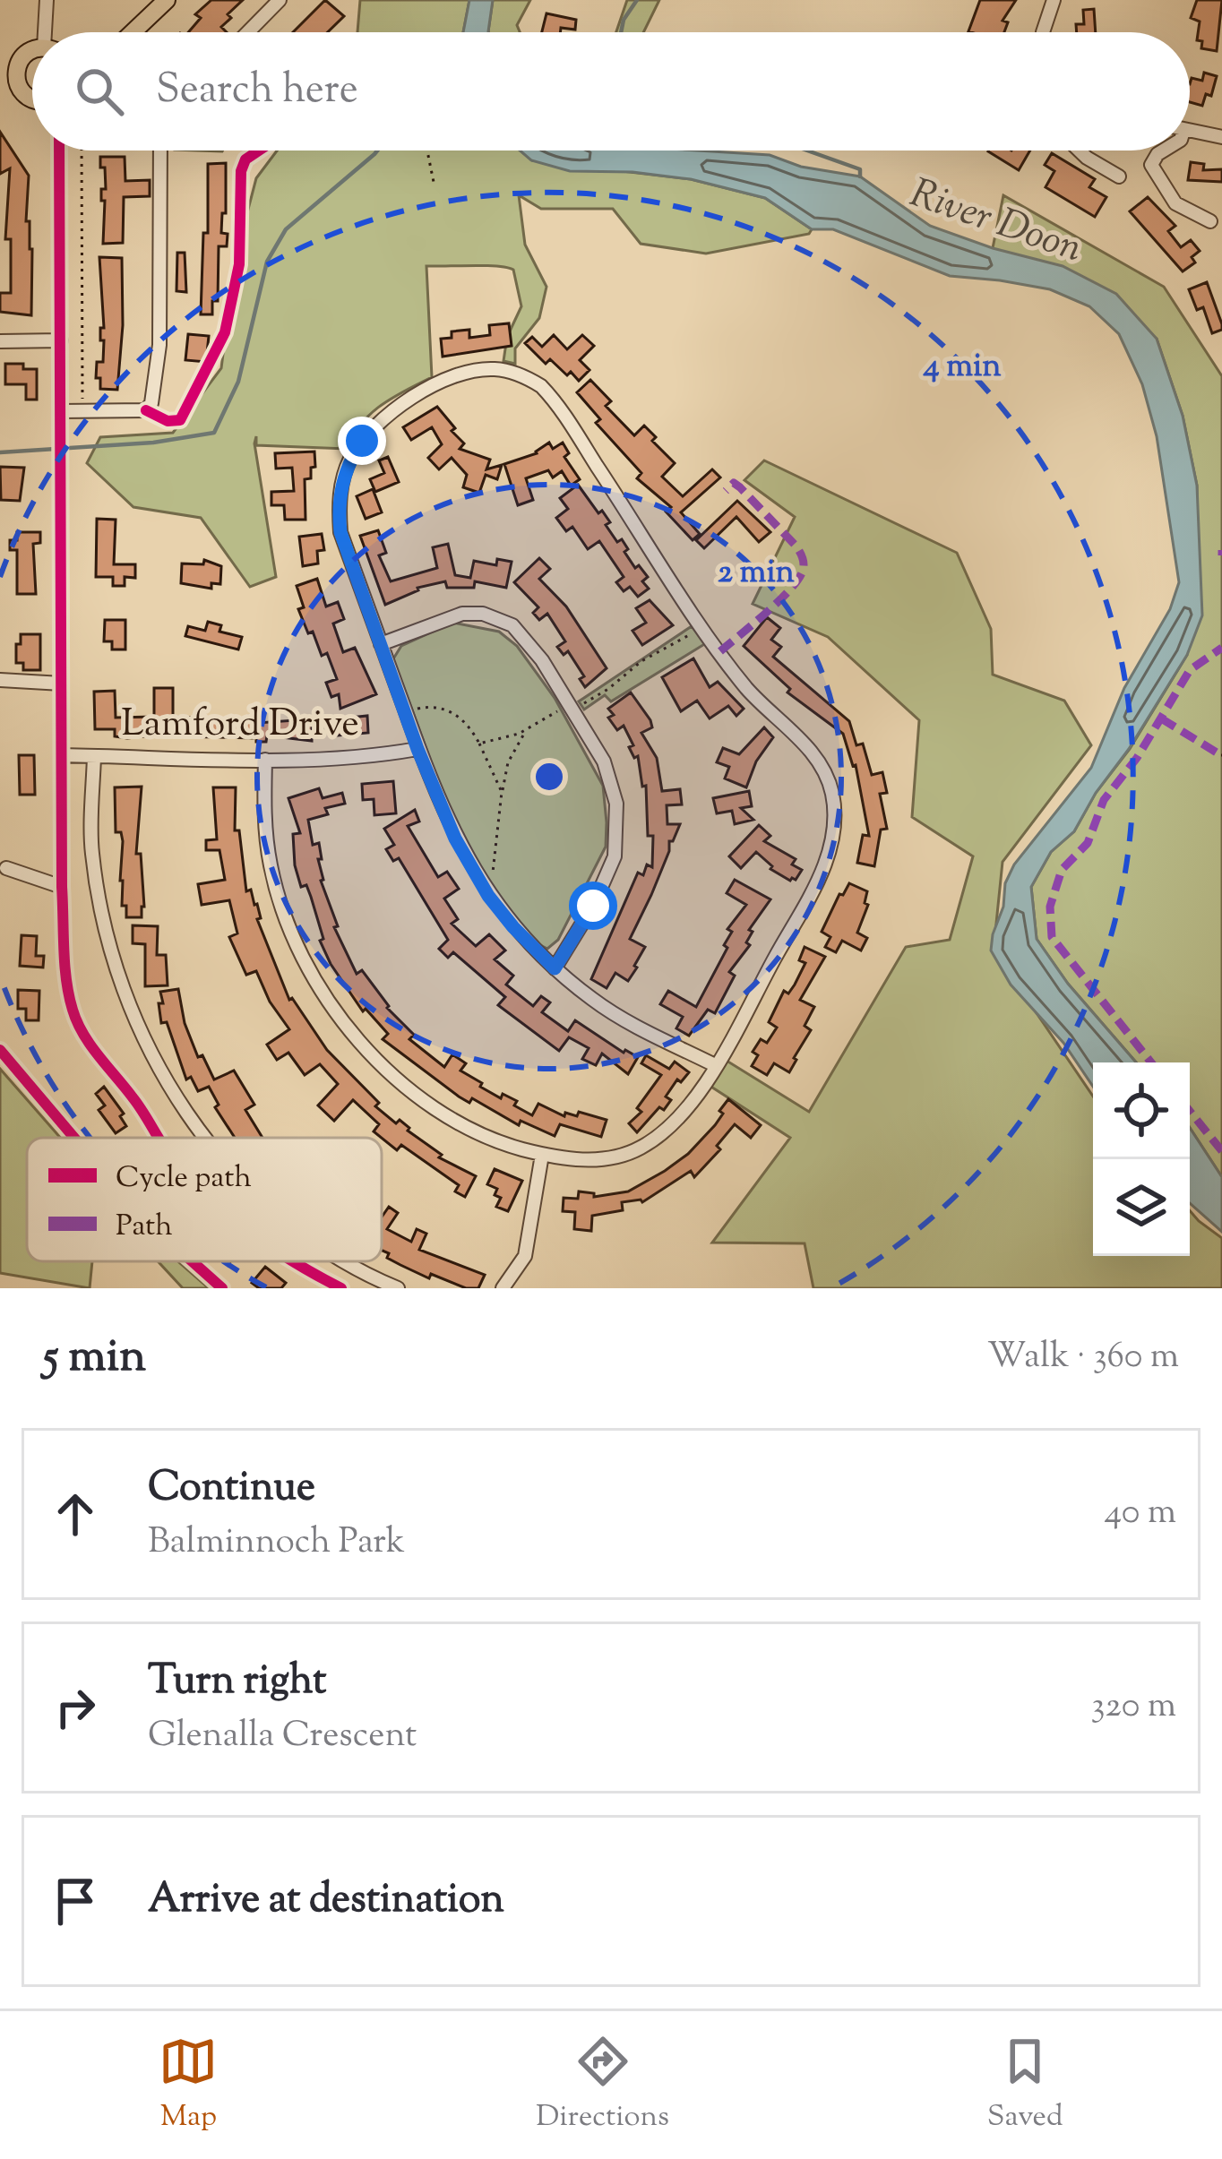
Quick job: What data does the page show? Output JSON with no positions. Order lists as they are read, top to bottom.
{
  "streets": {
    "street": ["Lamford Drive"]
  },
  "water": ["River Doon"],
  "legend": ["Cycle path", "Path"],
  "page": {
    "search": "Search here",
    "heading": ["5 min", "Walk · 360 m"],
    "list": [
      ["Continue", "Balminnoch Park", "40 m"],
      ["Turn right", "Glenalla Crescent", "320 m"],
      "Arrive at destination"
    ],
    "nav": ["Map", "Directions", "Saved"]
  },
  "rings": ["4 min", "2 min"]
}
